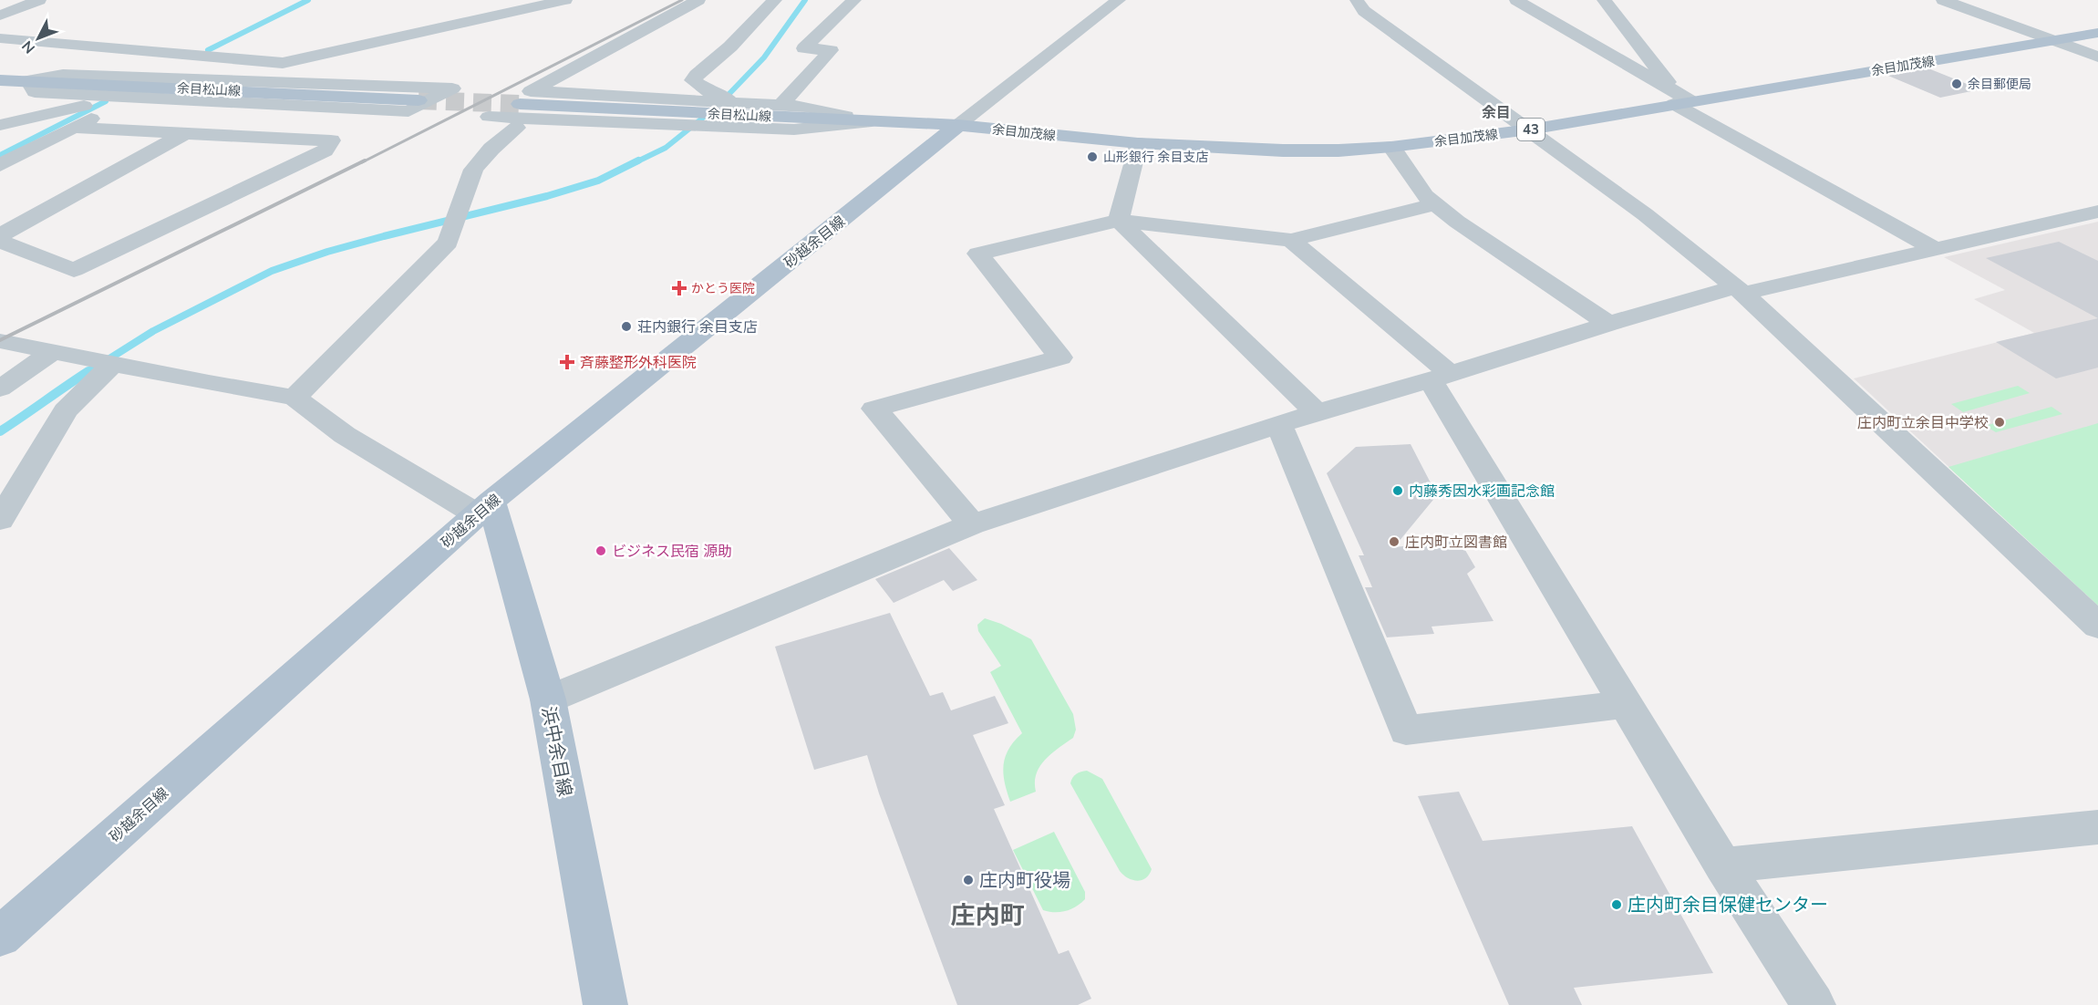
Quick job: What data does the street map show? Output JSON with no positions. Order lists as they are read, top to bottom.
{
  "streets": {
    "main road": [
      "余目加茂線",
      "余目松山線",
      "43",
      "砂越余目線",
      "浜中余目線"
    ]
  },
  "crossings": [
    ["余目加茂線", "余目松山線"],
    ["余目加茂線", "砂越余目線"],
    ["余目松山線", "砂越余目線"],
    ["砂越余目線", "浜中余目線"]
  ],
  "districts": ["余目", "庄内町"],
  "places": {
    "other": [
      "余目郵便局",
      "山形銀行 余目支店",
      "荘内銀行 余目支店",
      "庄内町立余目中学校",
      "内藤秀因水彩画記念館",
      "庄内町立図書館",
      "ビジネス民宿 源助",
      "庄内町役場",
      "庄内町余目保健センター"
    ],
    "health": ["かとう医院", "斉藤整形外科医院"]
  },
  "north": "bottom left"
}
